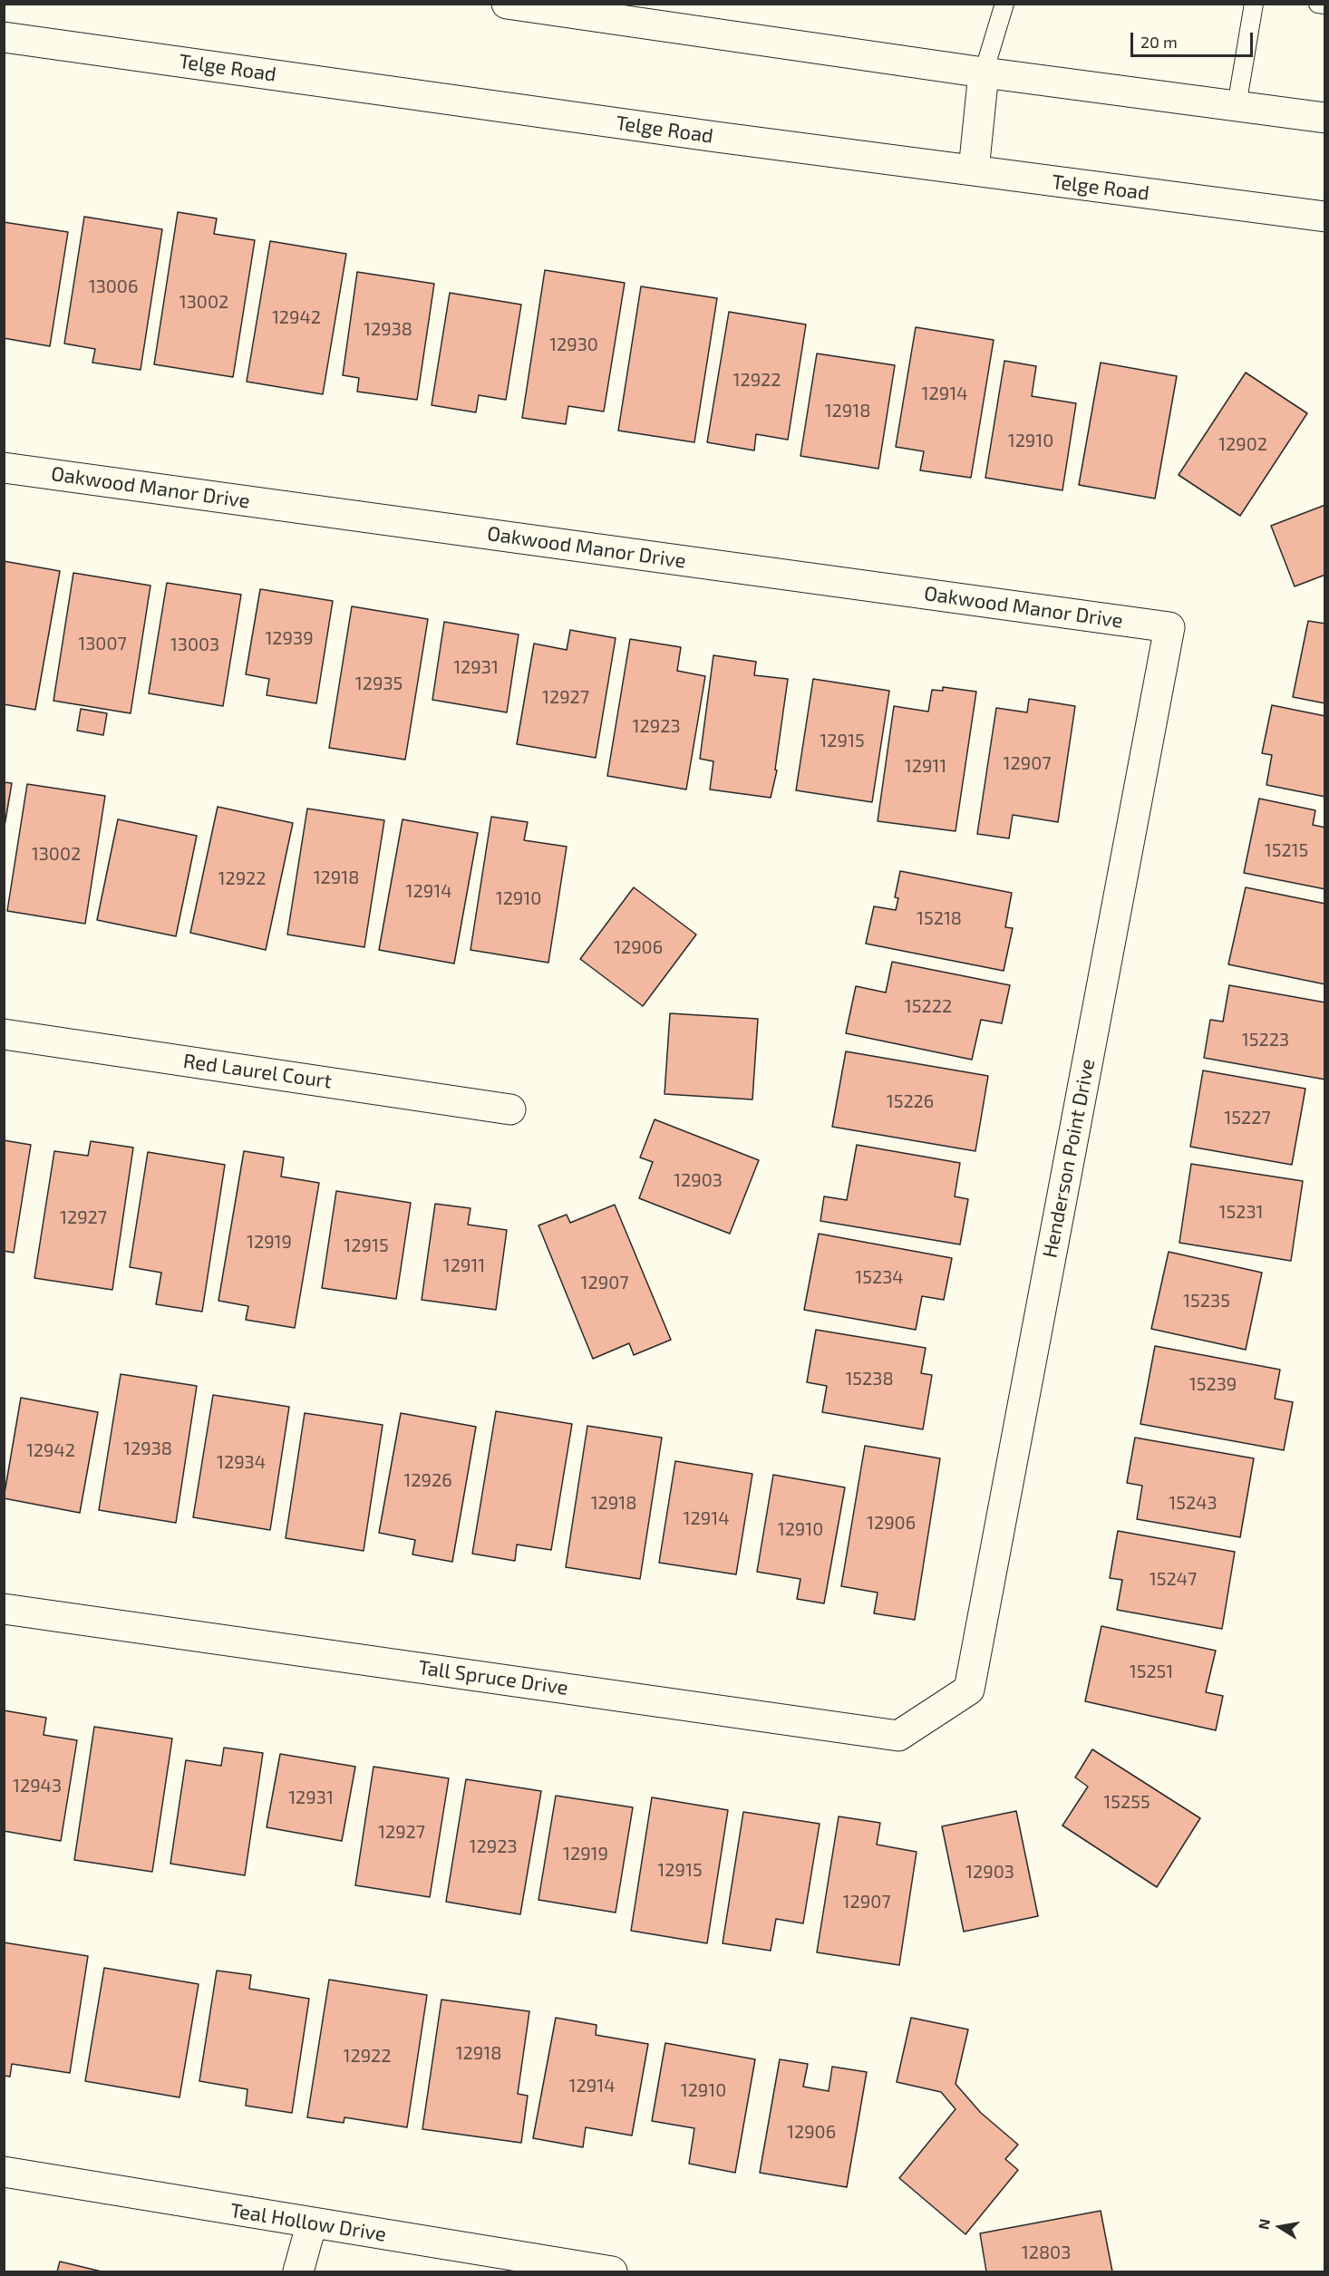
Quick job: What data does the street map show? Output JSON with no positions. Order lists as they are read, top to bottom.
{
  "streets": {
    "street": [
      "Telge Road",
      "Oakwood Manor Drive",
      "Red Laurel Court",
      "Henderson Point Drive",
      "Tall Spruce Drive",
      "Teal Hollow Drive"
    ]
  },
  "crossings": [
    ["Oakwood Manor Drive", "Henderson Point Drive"],
    ["Henderson Point Drive", "Tall Spruce Drive"]
  ],
  "house_numbers": [
    "13006",
    "13002",
    "12942",
    "12938",
    "12930",
    "12922",
    "12914",
    "12918",
    "12910",
    "12902",
    "12939",
    "13007",
    "13003",
    "12931",
    "12935",
    "12927",
    "12923",
    "12915",
    "12907",
    "12911",
    "15215",
    "13002",
    "12918",
    "12922",
    "12914",
    "12910",
    "15218",
    "12906",
    "15222",
    "15223",
    "15226",
    "15227",
    "12903",
    "15231",
    "12927",
    "12919",
    "12915",
    "12911",
    "15234",
    "12907",
    "15235",
    "15238",
    "15239",
    "12938",
    "12942",
    "12934",
    "12926",
    "12918",
    "15243",
    "12914",
    "12906",
    "12910",
    "15247",
    "15251",
    "12943",
    "12931",
    "15255",
    "12927",
    "12923",
    "12919",
    "12915",
    "12903",
    "12907",
    "12918",
    "12922",
    "12914",
    "12910",
    "12906",
    "12803"
  ],
  "scale_bar": "20 m",
  "north": "left"
}
